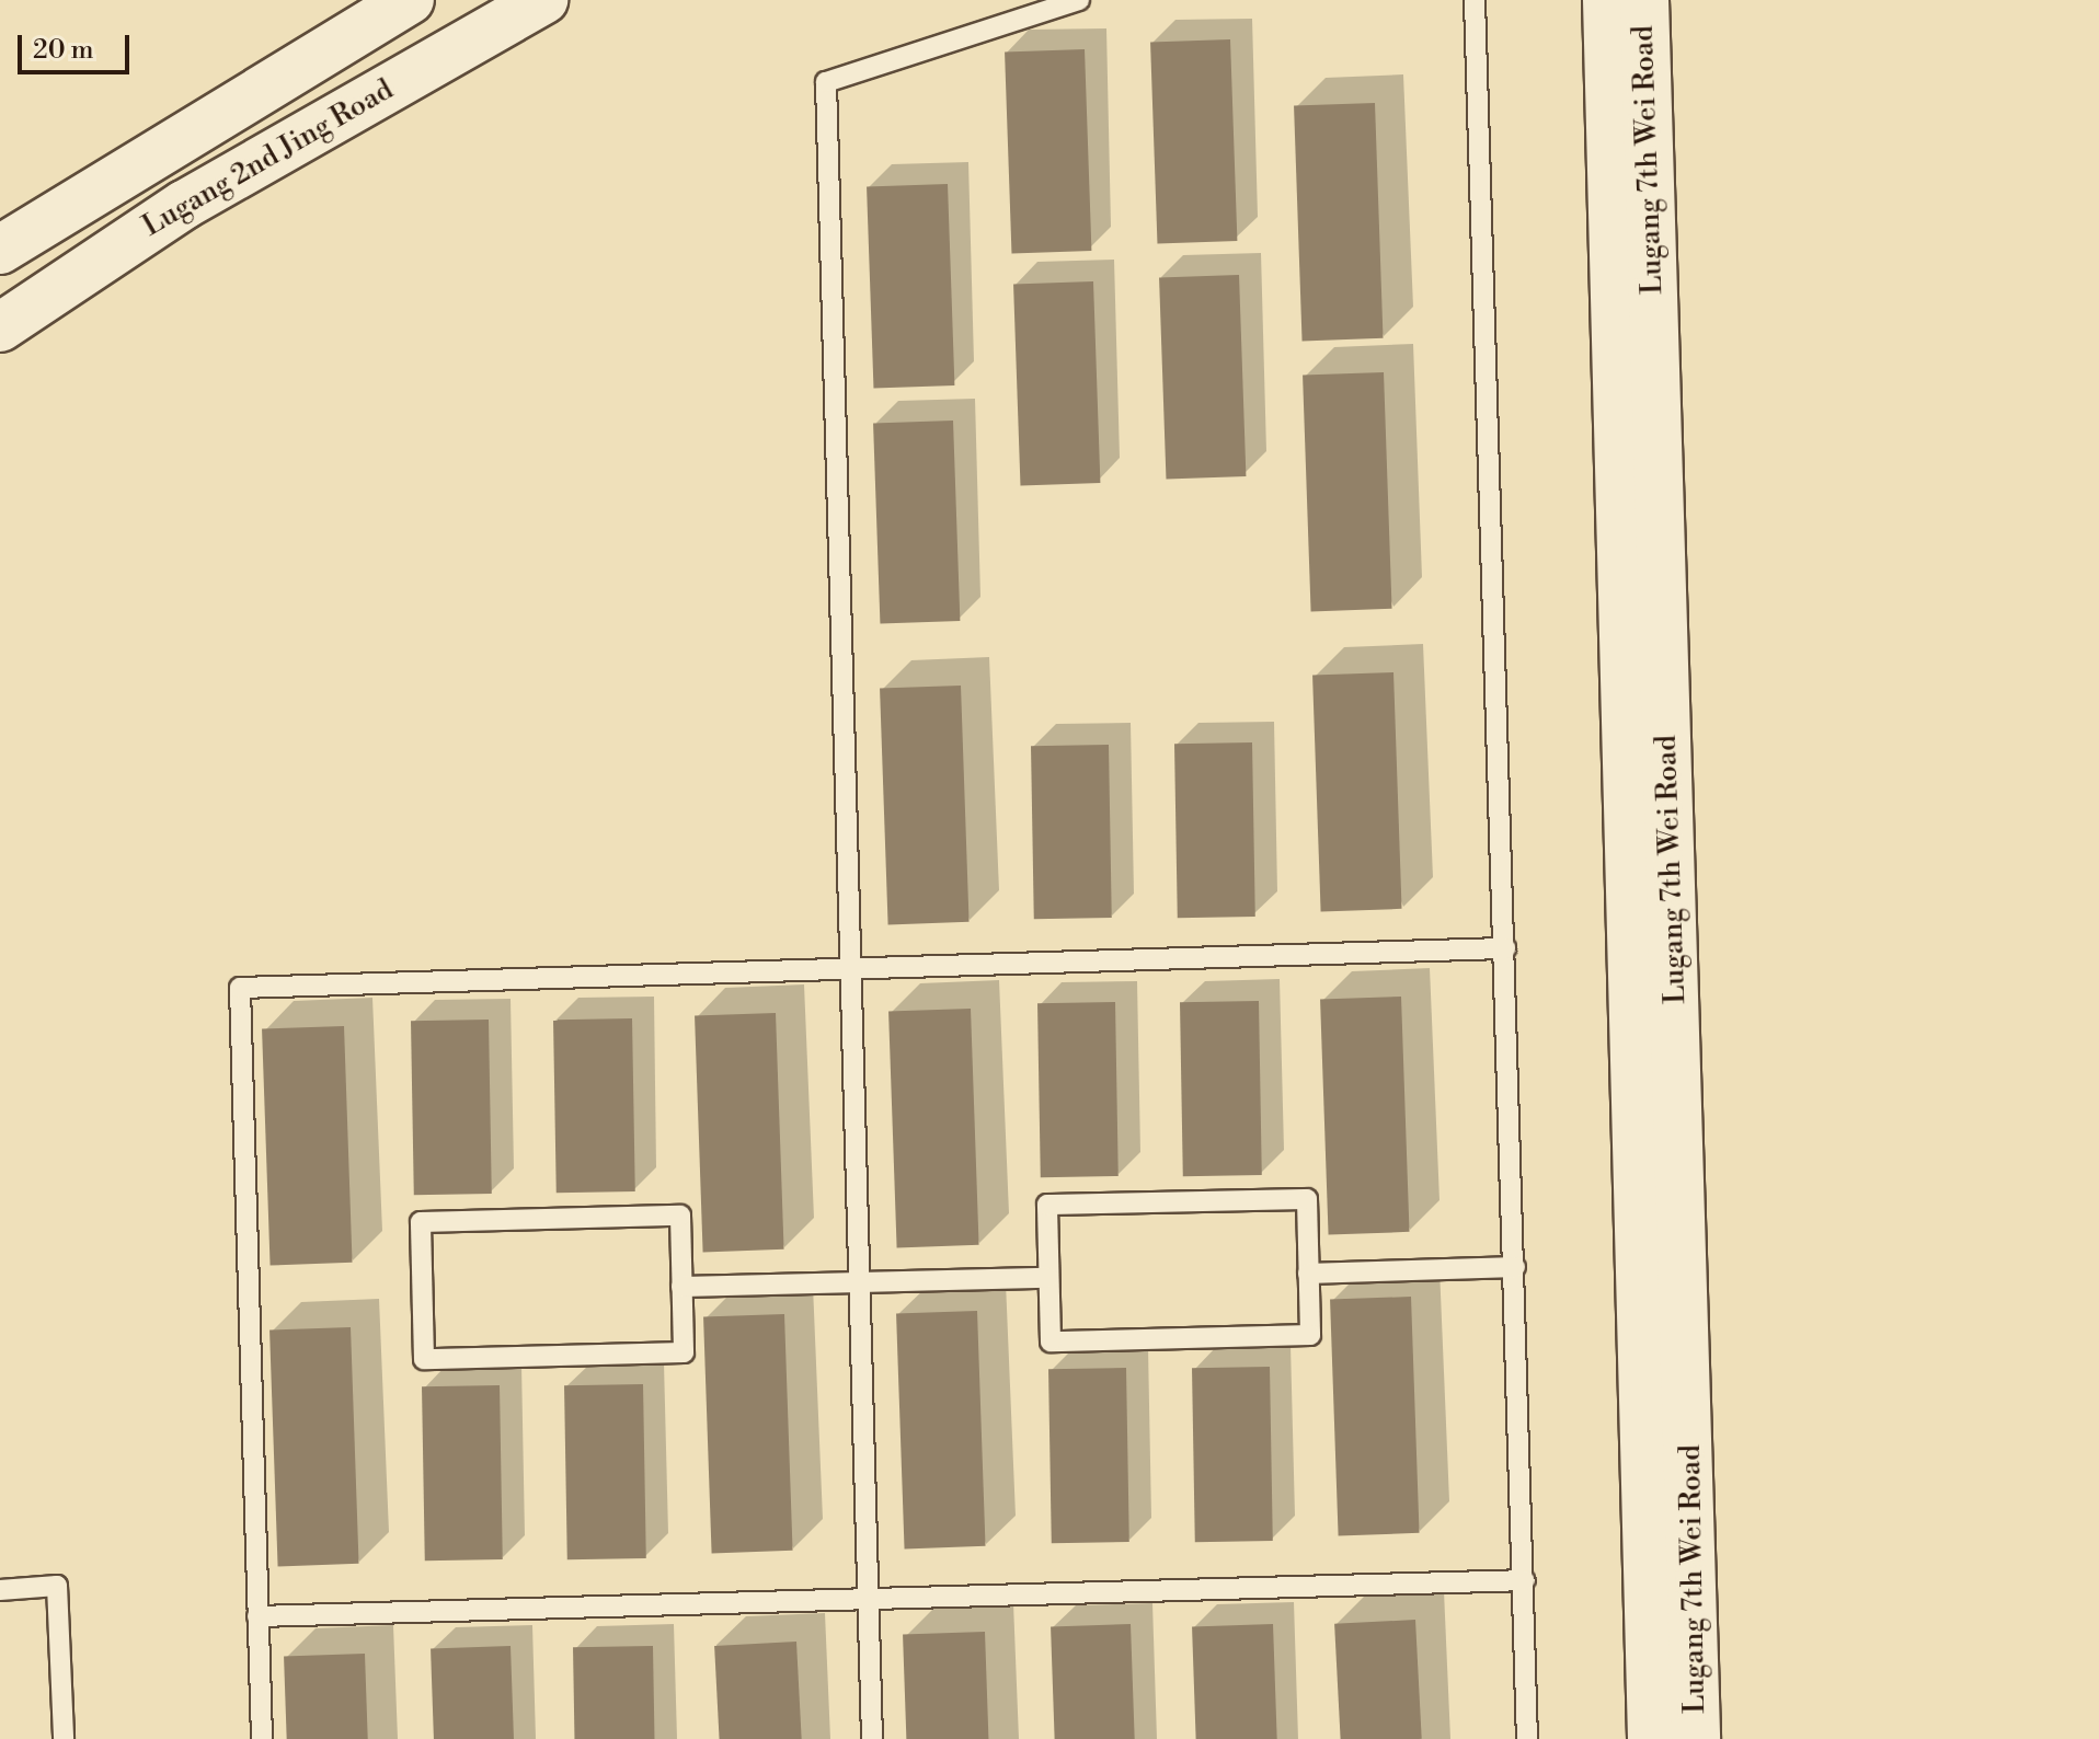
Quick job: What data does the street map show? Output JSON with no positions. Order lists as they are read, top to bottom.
{
  "streets": {
    "street": ["Lugang 2nd Jing Road", "Lugang 7th Wei Road"]
  },
  "scale_bar": "20 m"
}
